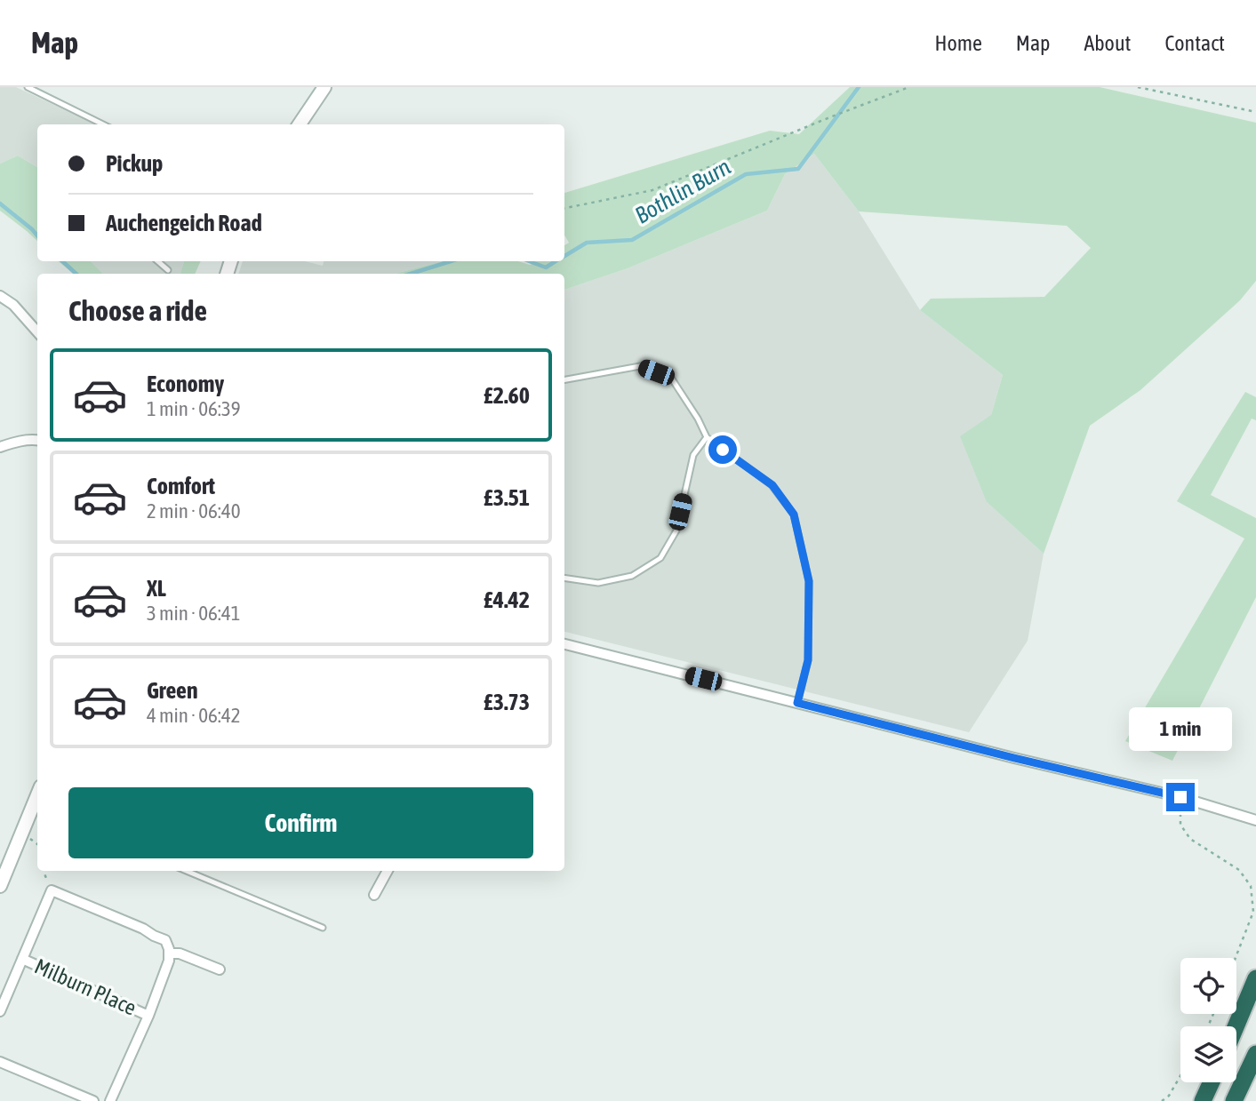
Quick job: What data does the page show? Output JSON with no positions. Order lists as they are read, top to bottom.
{
  "streets": {
    "street": ["Milburn Place"]
  },
  "water": ["Bothlin Burn"],
  "page": {
    "header": "Map",
    "nav": [
      "Home",
      "Map",
      "About",
      "Contact"
    ],
    "banner": ["Pickup", "Auchengeich Road"],
    "heading": "Choose a ride",
    "list": [
      {
        "name": "Economy",
        "note": "1 min · 06:39",
        "value": "£2.60"
      },
      {
        "name": "Comfort",
        "note": "2 min · 06:40",
        "value": "£3.51"
      },
      {
        "name": "XL",
        "note": "3 min · 06:41",
        "value": "£4.42"
      },
      {
        "name": "Green",
        "note": "4 min · 06:42",
        "value": "£3.73"
      }
    ],
    "bubble": "1 min",
    "buttons": "Confirm"
  }
}
